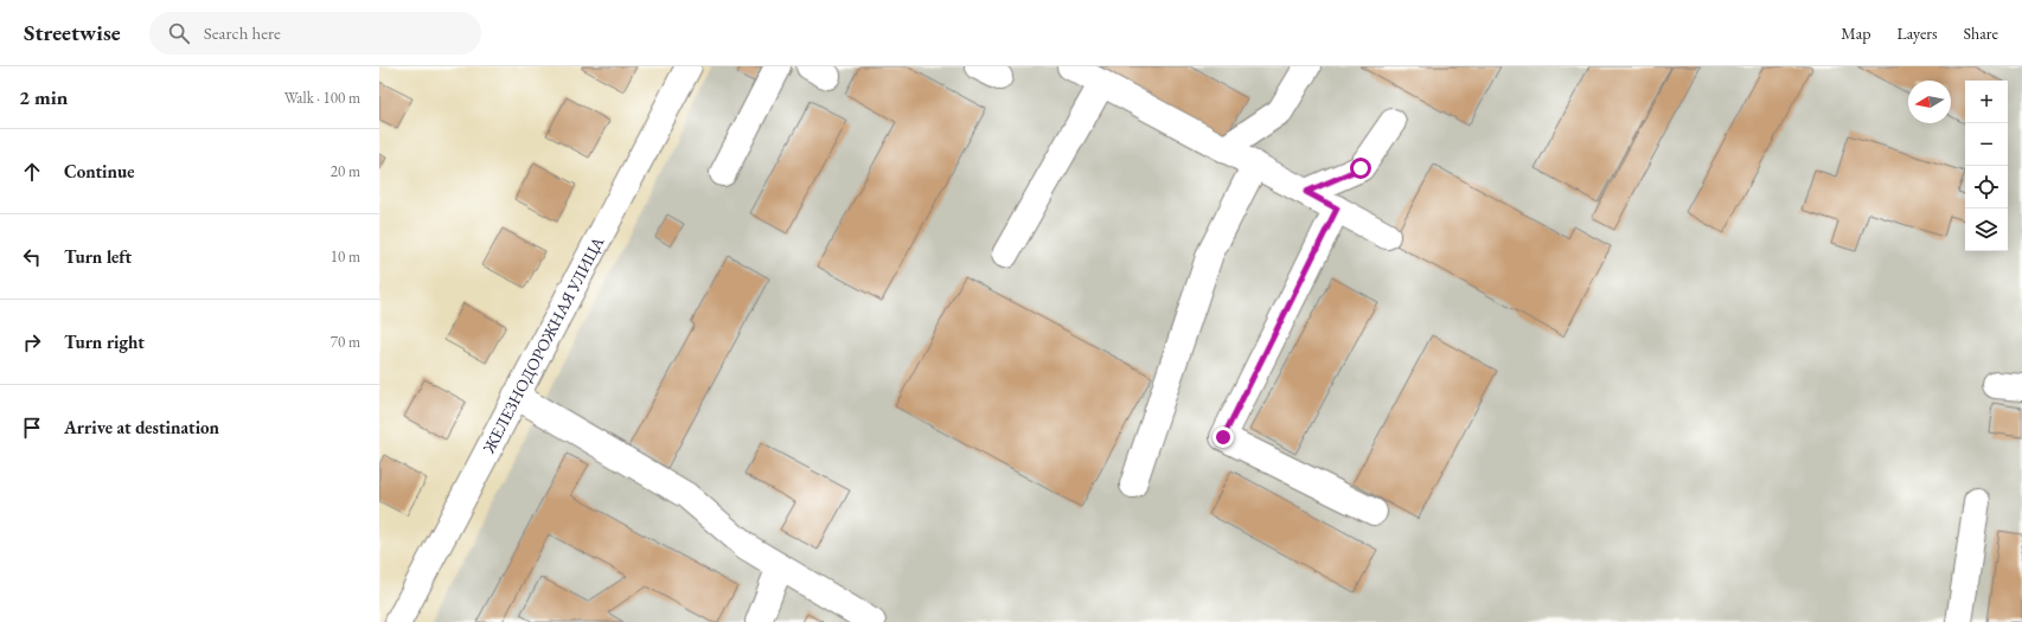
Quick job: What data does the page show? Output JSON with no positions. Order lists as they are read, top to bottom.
{
  "streets": {
    "street": ["ЖЕЛЕЗНОДОРОЖНАЯ УЛИЦА"]
  },
  "north": "left",
  "page": {
    "header": "Streetwise",
    "search": "Search here",
    "nav": ["Map", "Layers", "Share"],
    "heading": ["2 min", "Walk · 100 m"],
    "map_buttons": ["+", "−"],
    "list": [
      ["Continue", "20 m"],
      ["Turn left", "10 m"],
      ["Turn right", "70 m"],
      "Arrive at destination"
    ]
  }
}
